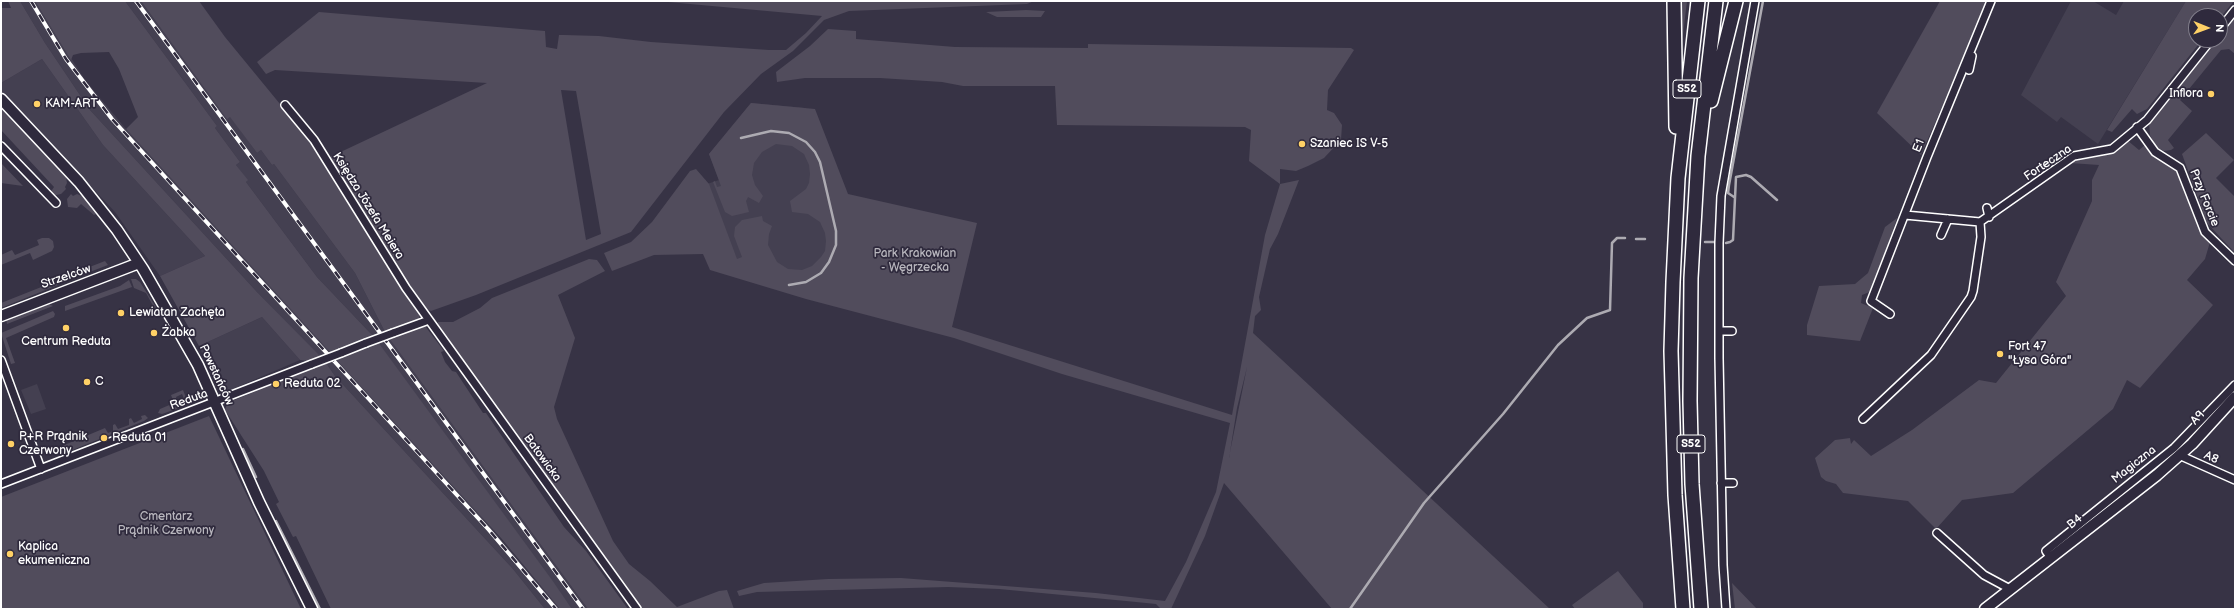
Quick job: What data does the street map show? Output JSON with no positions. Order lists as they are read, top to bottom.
{
  "streets": {
    "highway": ["S52"],
    "street": [
      "E1",
      "Forteczna",
      "Przy Forcie",
      "Księdza Józefa Meiera",
      "Strzelców",
      "Powstańców",
      "Reduta",
      "A9",
      "Batowicka",
      "A8",
      "Magiczna",
      "B4"
    ]
  },
  "crossings": [
    ["Forteczna", "Przy Forcie"],
    ["Księdza Józefa Meiera", "Reduta"],
    ["Księdza Józefa Meiera", "Batowicka"],
    ["Strzelców", "Powstańców"],
    ["Powstańców", "Reduta"],
    ["Reduta", "Batowicka"],
    ["A9", "A8"],
    ["A9", "B4"],
    ["A8", "B4"],
    ["Magiczna", "B4"]
  ],
  "parks": ["Park Krakowian - Węgrzecka", "Cmentarz Prądnik Czerwony"],
  "places": [
    "Inflora",
    "KAM-ART",
    "Szaniec IS V-5",
    "Lewiatan Zachęta",
    "Centrum Reduta",
    "Żabka",
    "Fort 47 \"Łysa Góra\"",
    "C",
    "Reduta 02",
    "Reduta 01",
    "P+R Prądnik Czerwony",
    "Kaplica ekumeniczna"
  ],
  "north": "right"
}
